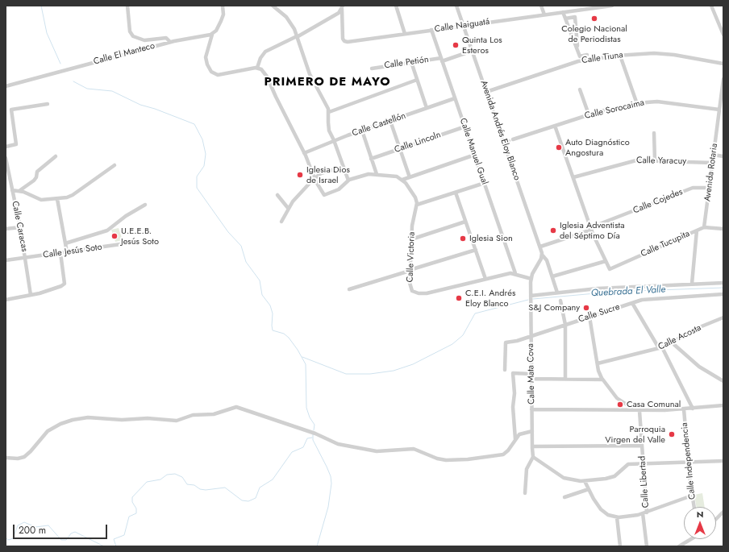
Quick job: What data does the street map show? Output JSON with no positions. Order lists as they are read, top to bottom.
{
  "streets": {
    "street": [
      "Calle Naiguatá",
      "Calle El Manteco",
      "Calle Tiuna",
      "Calle Petión",
      "Calle Sorocaima",
      "Calle Castellón",
      "Avenida Andrés Eloy Blanco",
      "Calle Lincoln",
      "Calle Manuel Gual",
      "Calle Yaracuy",
      "Avenida Rotaria",
      "Calle Cojedes",
      "Calle Caracas",
      "Calle Tucupita",
      "Calle Jesús Soto",
      "Calle Victoria",
      "Calle Sucre",
      "Calle Acosta",
      "Calle Mata Cova",
      "Calle Independencia",
      "Calle Libertad"
    ]
  },
  "crossings": [
    ["Calle Naiguatá", "Avenida Andrés Eloy Blanco"],
    ["Calle Naiguatá", "Calle Manuel Gual"],
    ["Calle Tiuna", "Avenida Andrés Eloy Blanco"],
    ["Calle Petión", "Calle Manuel Gual"],
    ["Calle Sorocaima", "Avenida Andrés Eloy Blanco"],
    ["Calle Sorocaima", "Avenida Rotaria"],
    ["Calle Castellón", "Calle Manuel Gual"],
    ["Avenida Andrés Eloy Blanco", "Calle Cojedes"],
    ["Avenida Andrés Eloy Blanco", "Calle Mata Cova"],
    ["Calle Lincoln", "Calle Manuel Gual"],
    ["Calle Manuel Gual", "Calle Victoria"],
    ["Calle Yaracuy", "Avenida Rotaria"],
    ["Avenida Rotaria", "Calle Cojedes"],
    ["Avenida Rotaria", "Calle Tucupita"],
    ["Calle Caracas", "Calle Jesús Soto"],
    ["Calle Victoria", "Calle Mata Cova"],
    ["Calle Sucre", "Calle Mata Cova"]
  ],
  "districts": ["PRIMERO DE MAYO"],
  "water": ["Quebrada El Valle"],
  "places": [
    "Colegio Nacional de Periodistas",
    "Quinta Los Esteros",
    "Auto Diagnóstico Angostura",
    "Iglesia Dios de Israel",
    "Iglesia Adventista del Séptimo Día",
    "U.E.E.B. Jesús Soto",
    "Iglesia Sion",
    "C.E.I. Andrés Eloy Blanco",
    "S&J Company",
    "Casa Comunal",
    "Parroquia Virgen del Valle"
  ],
  "scale_bar": "200 m",
  "north": "top"
}
